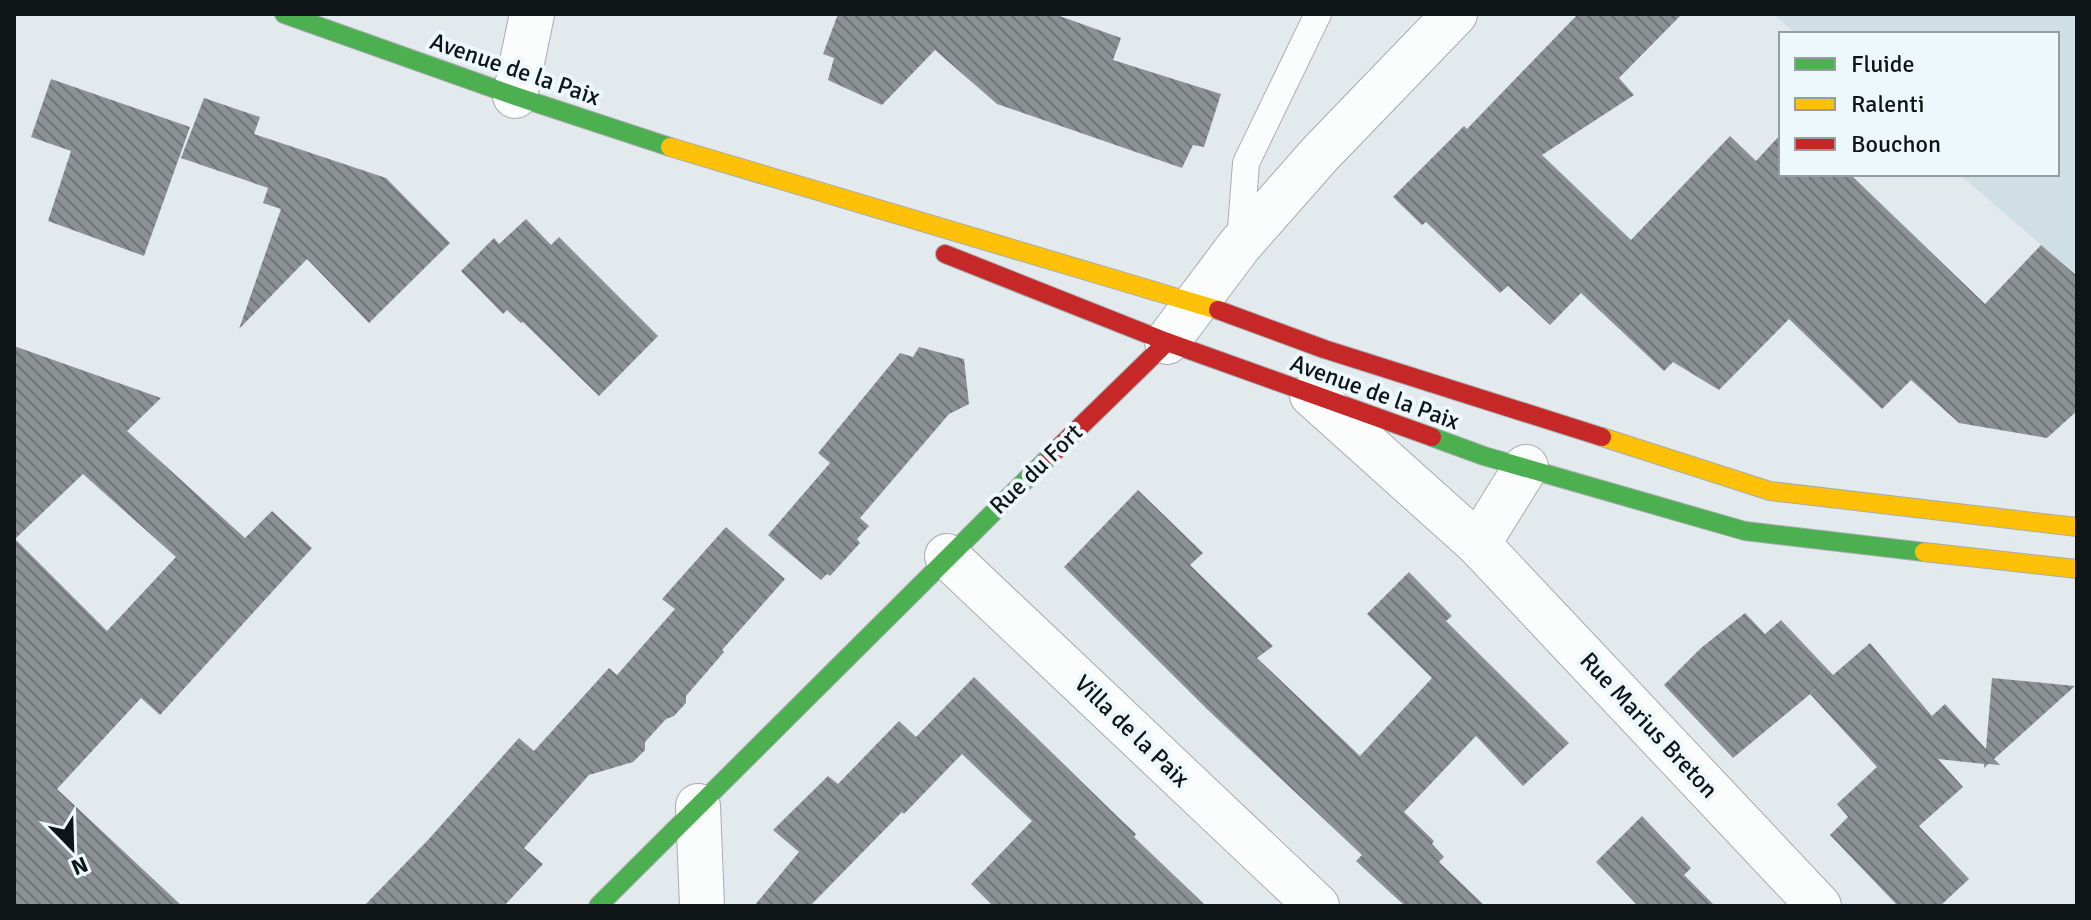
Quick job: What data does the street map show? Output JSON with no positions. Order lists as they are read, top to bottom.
{
  "streets": {
    "main road": ["Avenue de la Paix", "Rue du Fort"],
    "street": ["Rue Marius Breton", "Villa de la Paix"]
  },
  "crossings": [
    ["Avenue de la Paix", "Rue du Fort"],
    ["Avenue de la Paix", "Rue Marius Breton"],
    ["Rue du Fort", "Villa de la Paix"]
  ],
  "legend": ["Fluide", "Ralenti", "Bouchon"],
  "north": "bottom right"
}
